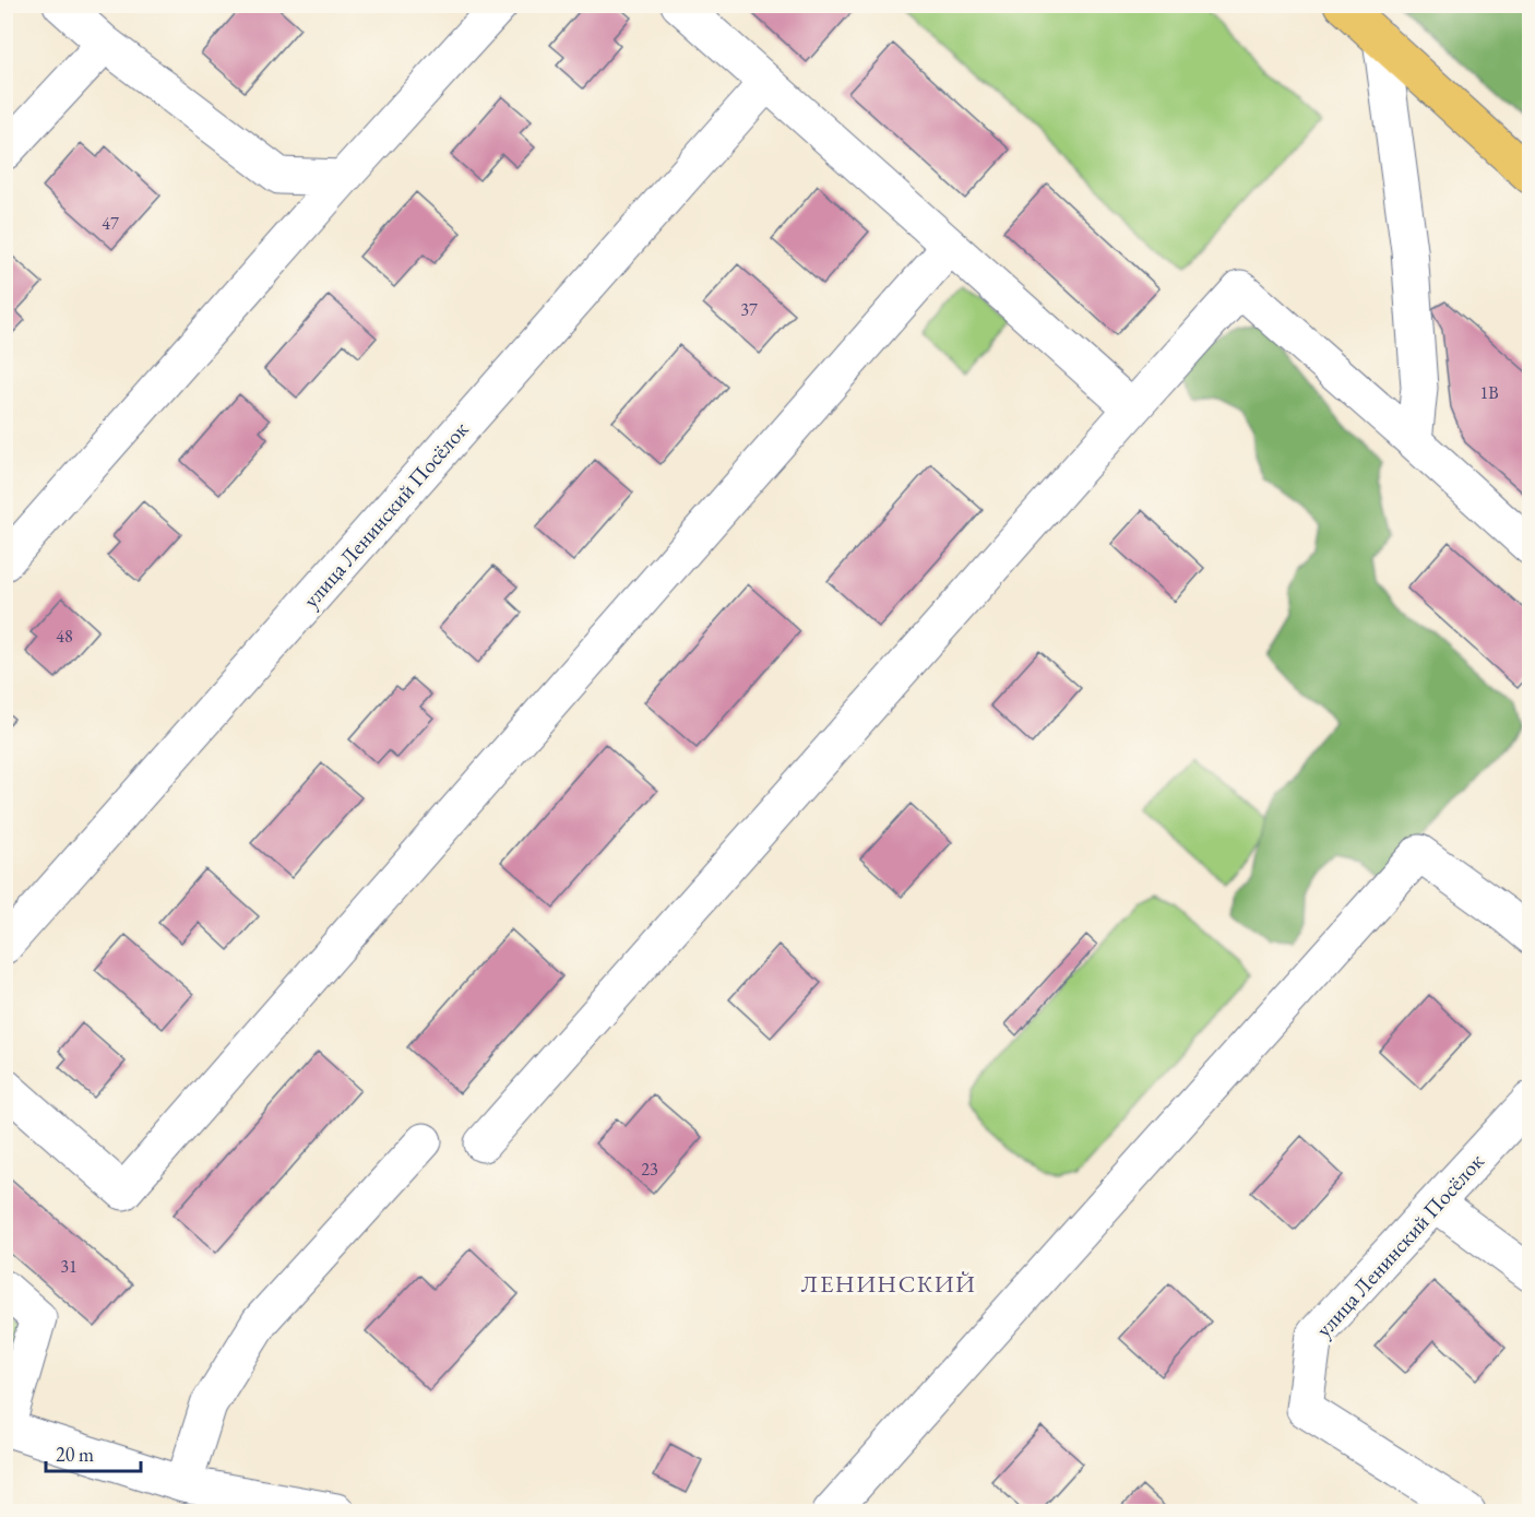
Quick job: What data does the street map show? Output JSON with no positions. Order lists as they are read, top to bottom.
{
  "streets": {
    "street": ["улица Ленинский Посёлок"]
  },
  "districts": ["ЛЕНИНСКИЙ"],
  "house_numbers": [
    "47",
    "37",
    "1В",
    "48",
    "23",
    "31"
  ],
  "scale_bar": "20 m"
}
